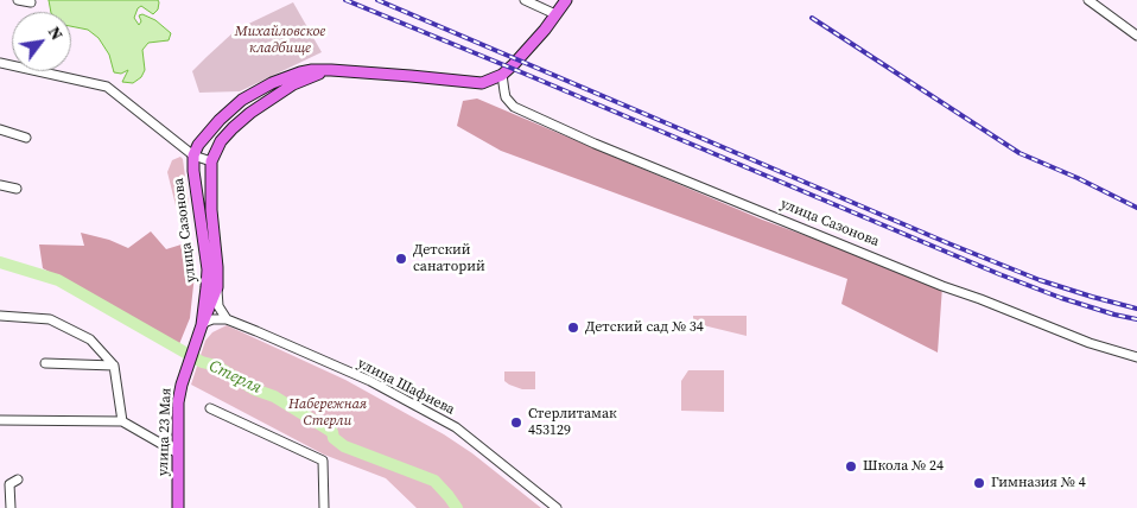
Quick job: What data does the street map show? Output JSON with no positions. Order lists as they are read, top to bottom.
{
  "streets": {
    "main road": ["улица Сазонова", "улица 23 Мая"],
    "street": ["улица Шафиева"]
  },
  "crossings": [
    ["улица Сазонова", "улица 23 Мая"]
  ],
  "water": ["Стерля"],
  "parks": ["Михайловское кладбище", "Набережная Стерли"],
  "places": [
    "Детский санаторий",
    "Детский сад № 34",
    "Стерлитамак 453129",
    "Школа № 24",
    "Гимназия № 4"
  ],
  "north": "top right"
}
